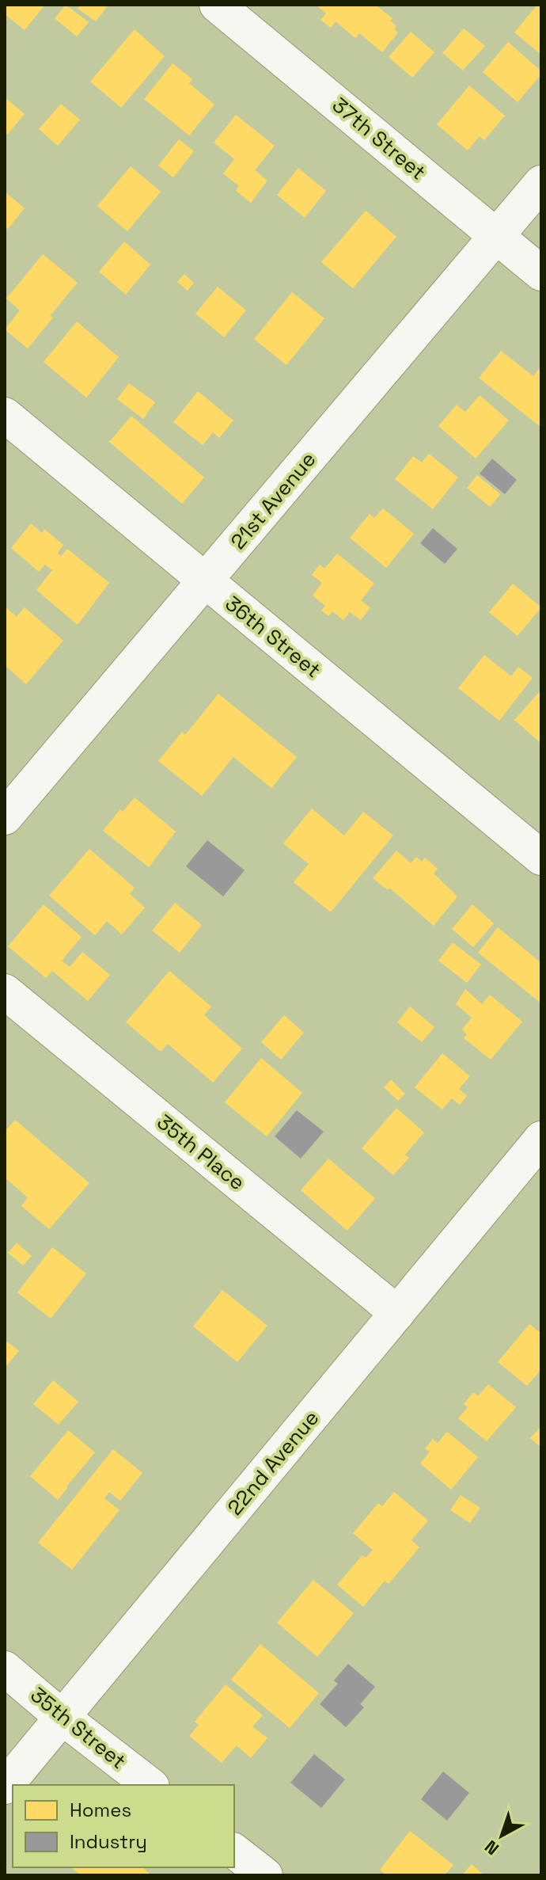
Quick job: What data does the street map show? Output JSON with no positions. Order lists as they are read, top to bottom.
{
  "streets": {
    "street": [
      "37th Street",
      "21st Avenue",
      "36th Street",
      "35th Place",
      "22nd Avenue",
      "35th Street"
    ]
  },
  "crossings": [
    ["37th Street", "21st Avenue"],
    ["21st Avenue", "36th Street"],
    ["35th Place", "22nd Avenue"],
    ["22nd Avenue", "35th Street"]
  ],
  "legend": ["Homes", "Industry"],
  "north": "bottom left"
}
